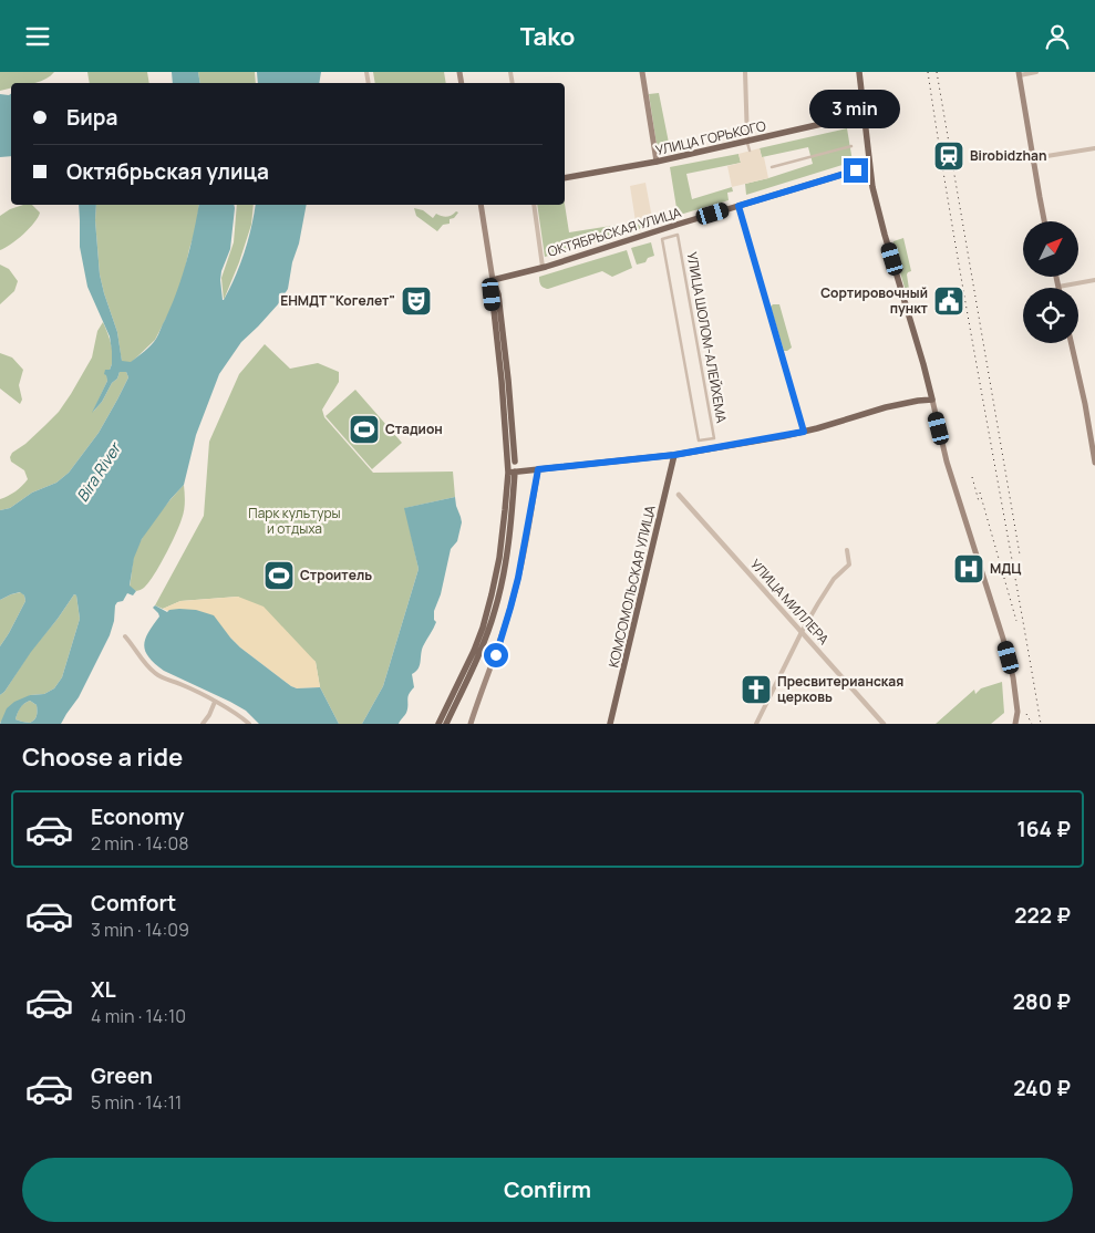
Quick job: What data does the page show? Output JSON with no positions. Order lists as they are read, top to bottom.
{
  "streets": {
    "main road": ["УЛИЦА ГОРЬКОГО", "ОКТЯБРЬСКАЯ УЛИЦА", "КОМСОМОЛЬСКАЯ УЛИЦА"],
    "street": ["УЛИЦА ШОЛОМ-АЛЕЙХЕМА", "УЛИЦА МИЛЛЕРА"]
  },
  "water": ["Bira River"],
  "parks": ["Парк культуры и отдыха"],
  "places": {
    "station": ["Birobidzhan"],
    "theatre": ["ЕНМДТ \"Когелет\""],
    "public building": ["Сортировочный пункт"],
    "sports": ["Стадион", "Строитель"],
    "hospital": ["МДЦ"],
    "church": ["Пресвитерианская церковь"]
  },
  "north": "top right",
  "page": {
    "header": "Tako",
    "banner": ["Бира", "Октябрьская улица"],
    "bubble": "3 min",
    "heading": "Choose a ride",
    "list": [
      {
        "name": "Economy",
        "note": "2 min · 14:08",
        "value": "164 ₽"
      },
      {
        "name": "Comfort",
        "note": "3 min · 14:09",
        "value": "222 ₽"
      },
      {
        "name": "XL",
        "note": "4 min · 14:10",
        "value": "280 ₽"
      },
      {
        "name": "Green",
        "note": "5 min · 14:11",
        "value": "240 ₽"
      }
    ],
    "buttons": "Confirm"
  }
}
